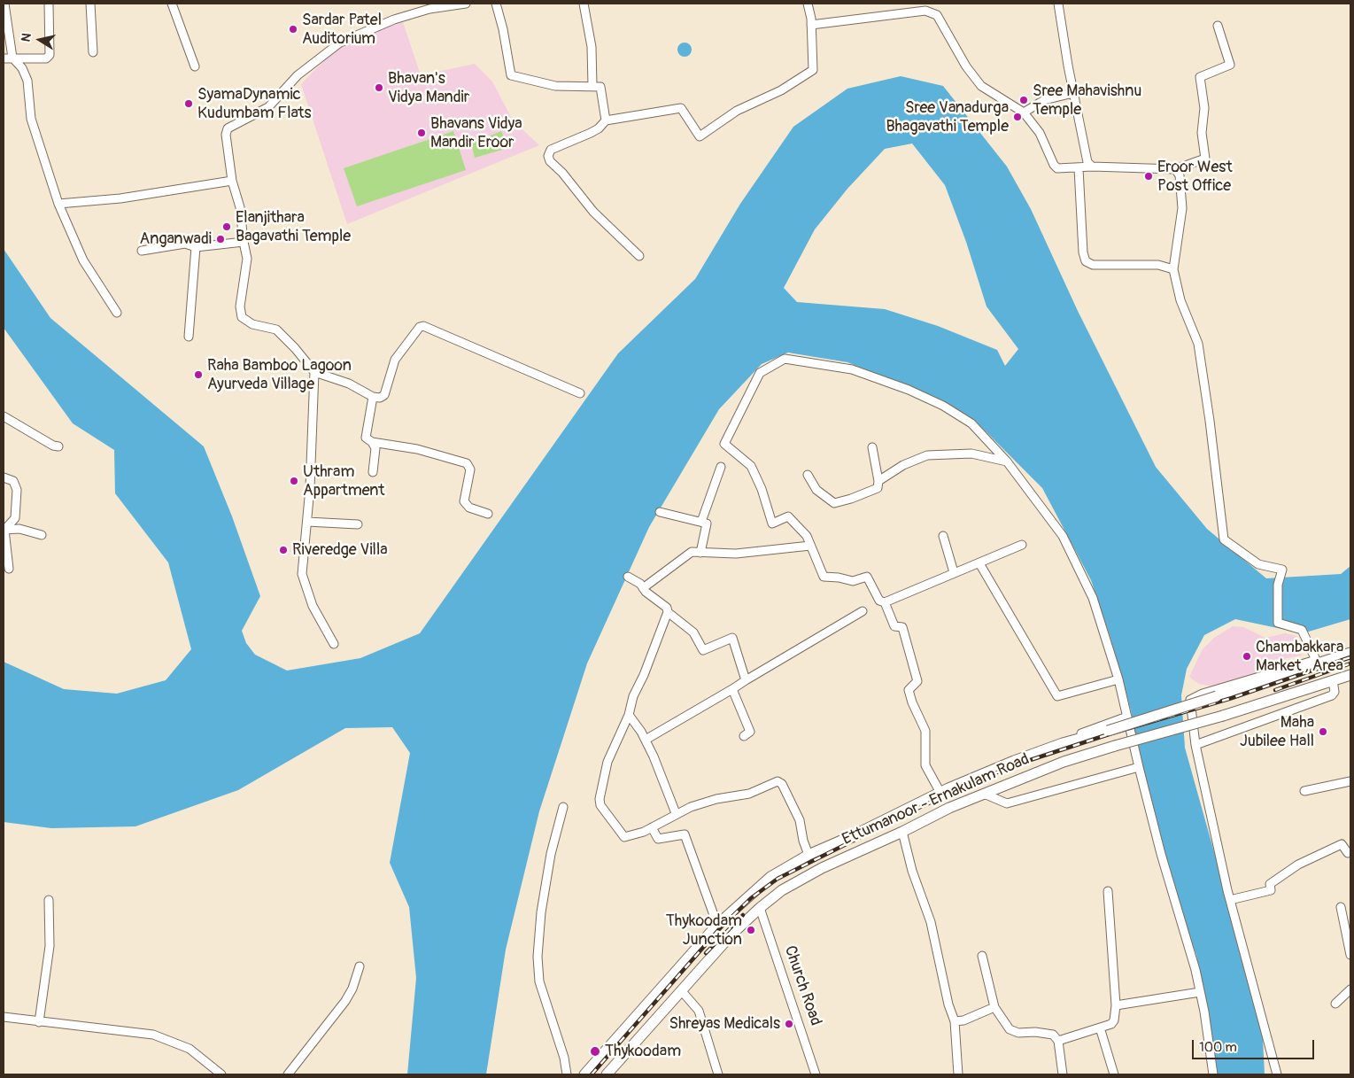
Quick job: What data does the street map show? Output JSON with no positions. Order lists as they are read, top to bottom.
{
  "streets": {
    "main road": ["Ettumanoor - Ernakulam Road"],
    "street": ["Church Road"]
  },
  "crossings": [
    ["Ettumanoor - Ernakulam Road", "Church Road"]
  ],
  "places": [
    "Sardar Patel Auditorium",
    "Bhavan's Vidya Mandir",
    "Sree Mahavishnu Temple",
    "SyamaDynamic Kudumbam Flats",
    "Sree Vanadurga Bhagavathi Temple",
    "Bhavans Vidya Mandir Eroor",
    "Eroor West Post Office",
    "Elanjithara Bagavathi Temple",
    "Anganwadi",
    "Raha Bamboo Lagoon Ayurveda Village",
    "Uthram Appartment",
    "Riveredge Villa",
    "Chambakkara Market , Area",
    "Maha Jubilee Hall",
    "Thykoodam Junction",
    "Shreyas Medicals",
    "Thykoodam"
  ],
  "scale_bar": "100 m",
  "north": "left"
}
